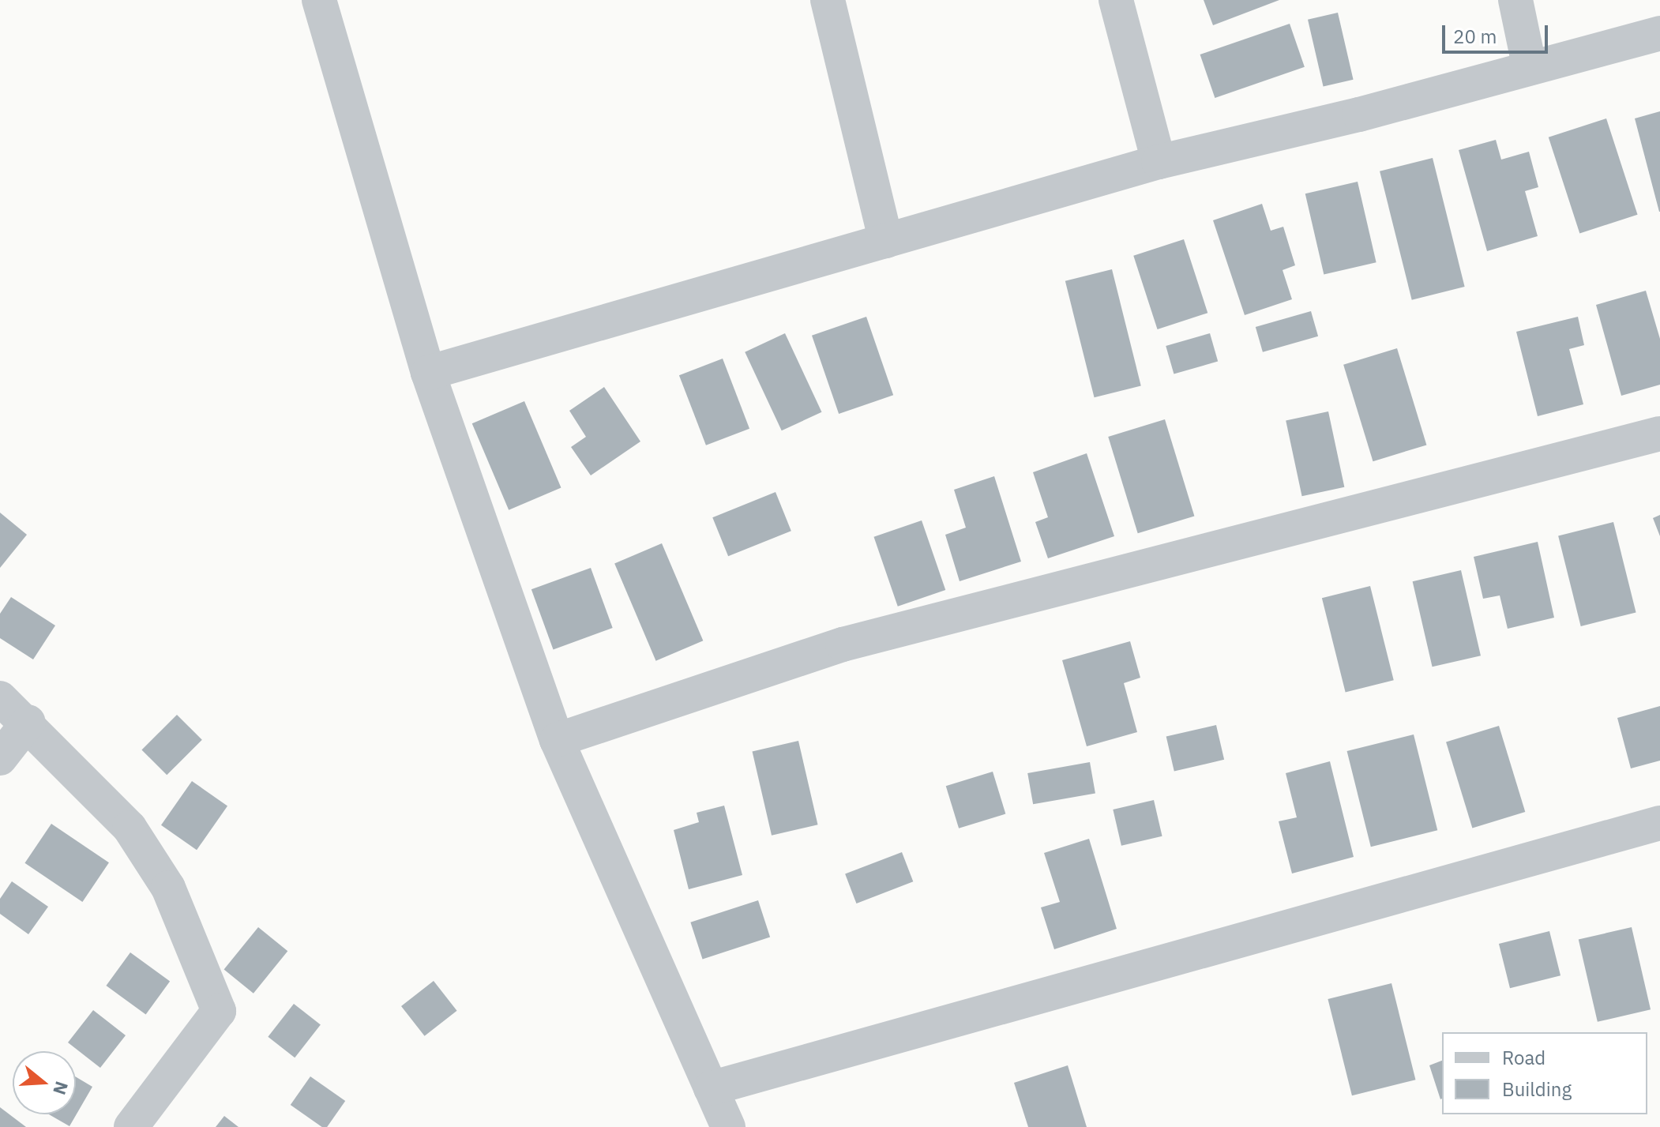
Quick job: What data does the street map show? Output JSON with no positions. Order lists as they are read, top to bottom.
{
  "legend": ["Road", "Building"],
  "scale_bar": "20 m",
  "north": "right"
}
